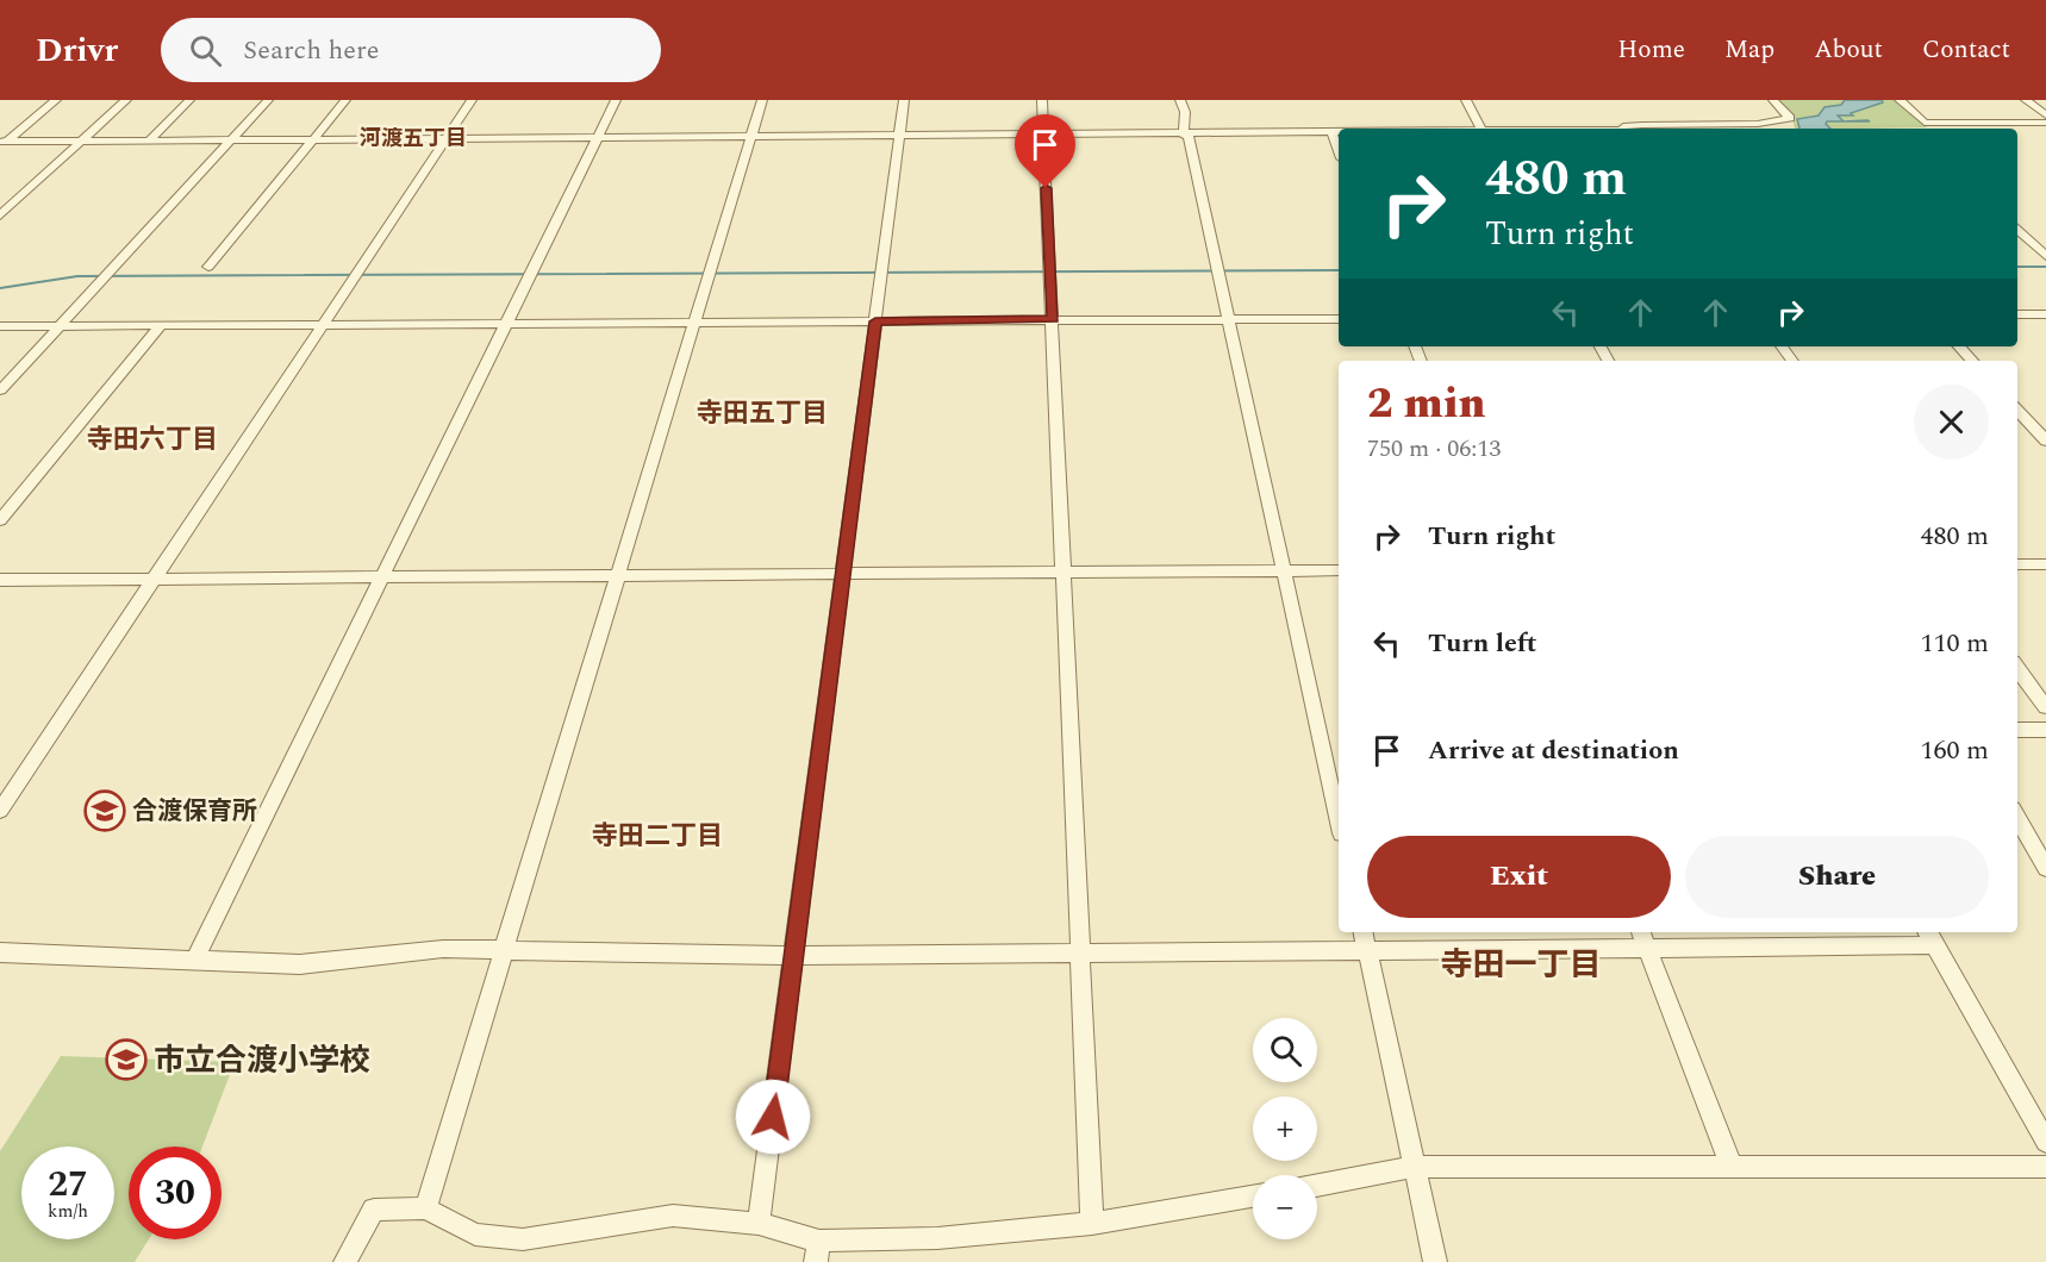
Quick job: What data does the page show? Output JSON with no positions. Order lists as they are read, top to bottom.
{
  "districts": [
    "河渡五丁目",
    "寺田五丁目",
    "寺田六丁目",
    "寺田二丁目",
    "寺田一丁目"
  ],
  "places": {
    "school or university": ["合渡保育所", "市立合渡小学校"]
  },
  "page": {
    "header": "Drivr",
    "search": "Search here",
    "nav": [
      "Home",
      "Map",
      "About",
      "Contact"
    ],
    "turn": ["480 m", "Turn right"],
    "heading": ["2 min", "750 m · 06:13"],
    "list": [
      {
        "name": "Turn right",
        "value": "480 m"
      },
      {
        "name": "Turn left",
        "value": "110 m"
      },
      {
        "name": "Arrive at destination",
        "value": "160 m"
      }
    ],
    "buttons": ["Exit", "Share"],
    "map_buttons": ["+", "−"],
    "speed": "27 km/h",
    "limit": "30"
  }
}
